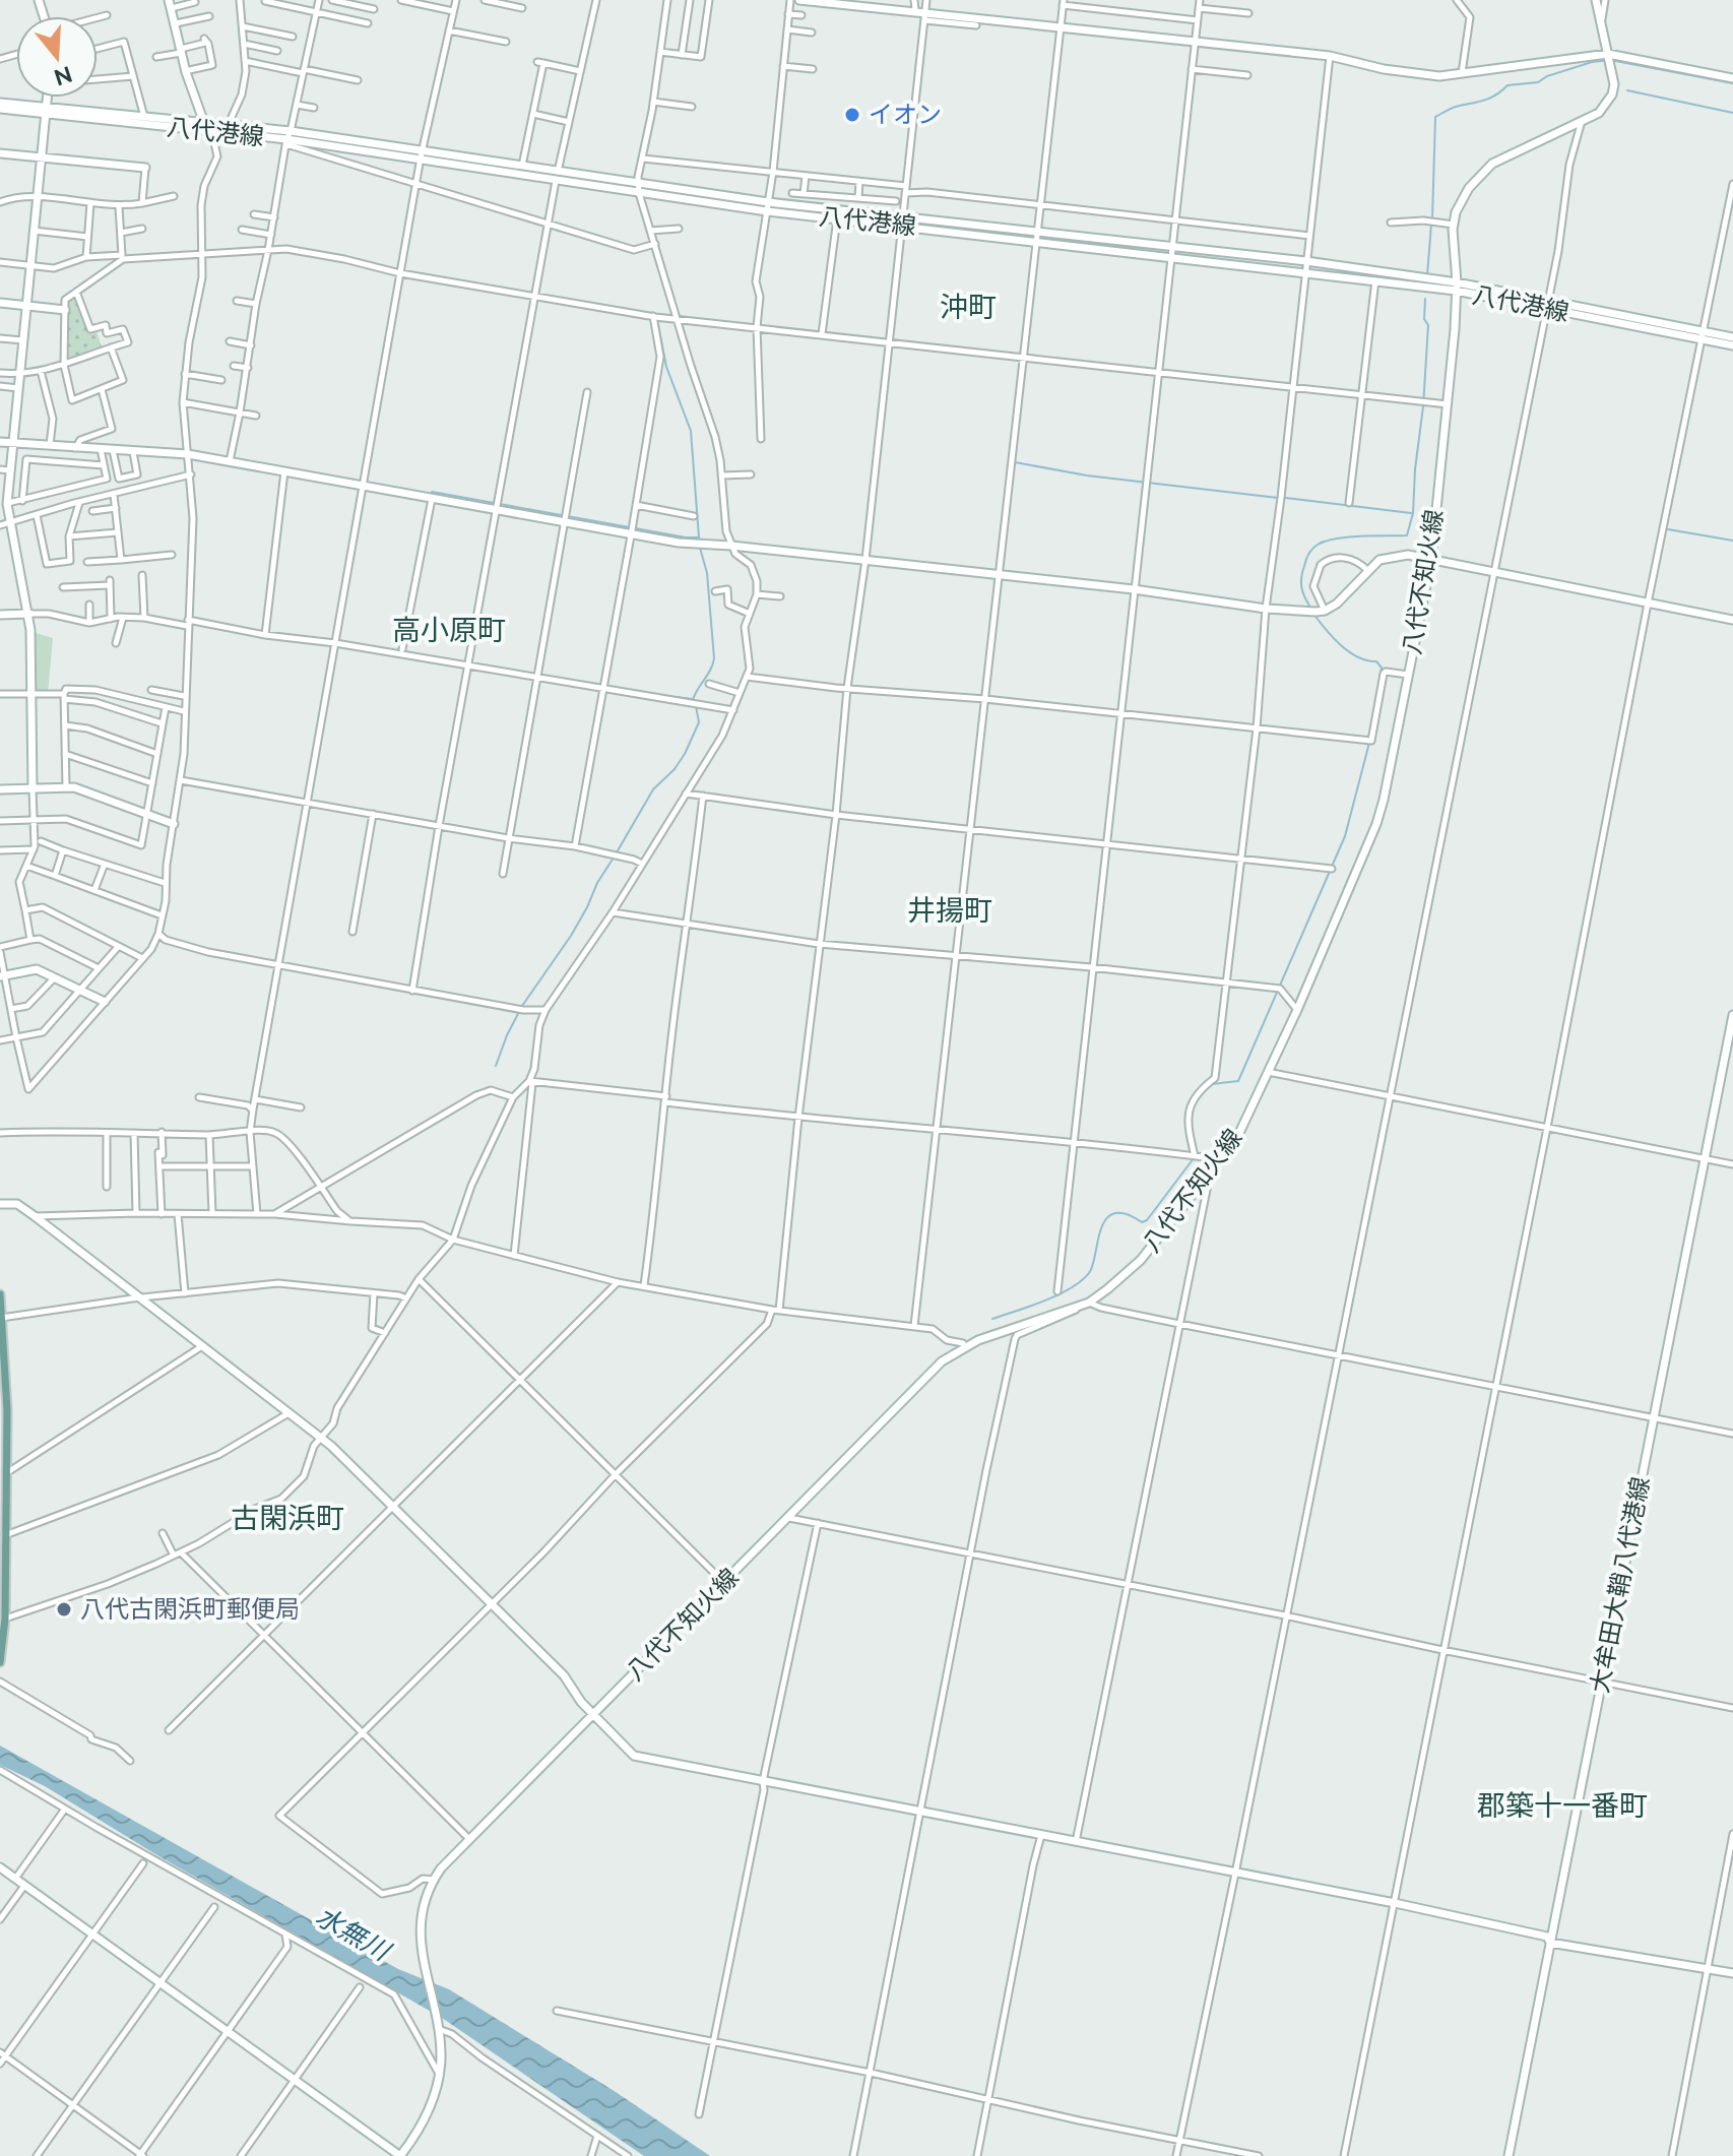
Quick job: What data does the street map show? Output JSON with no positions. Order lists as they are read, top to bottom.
{
  "streets": {
    "main road": ["八代港線", "八代不知火線", "大牟田大鞘八代港線"]
  },
  "crossings": [
    ["八代港線", "八代不知火線"]
  ],
  "districts": [
    "沖町",
    "高小原町",
    "井揚町",
    "古閑浜町",
    "郡築十一番町"
  ],
  "water": ["水無川"],
  "places": ["イオン", "八代古閑浜町郵便局"],
  "north": "bottom"
}
